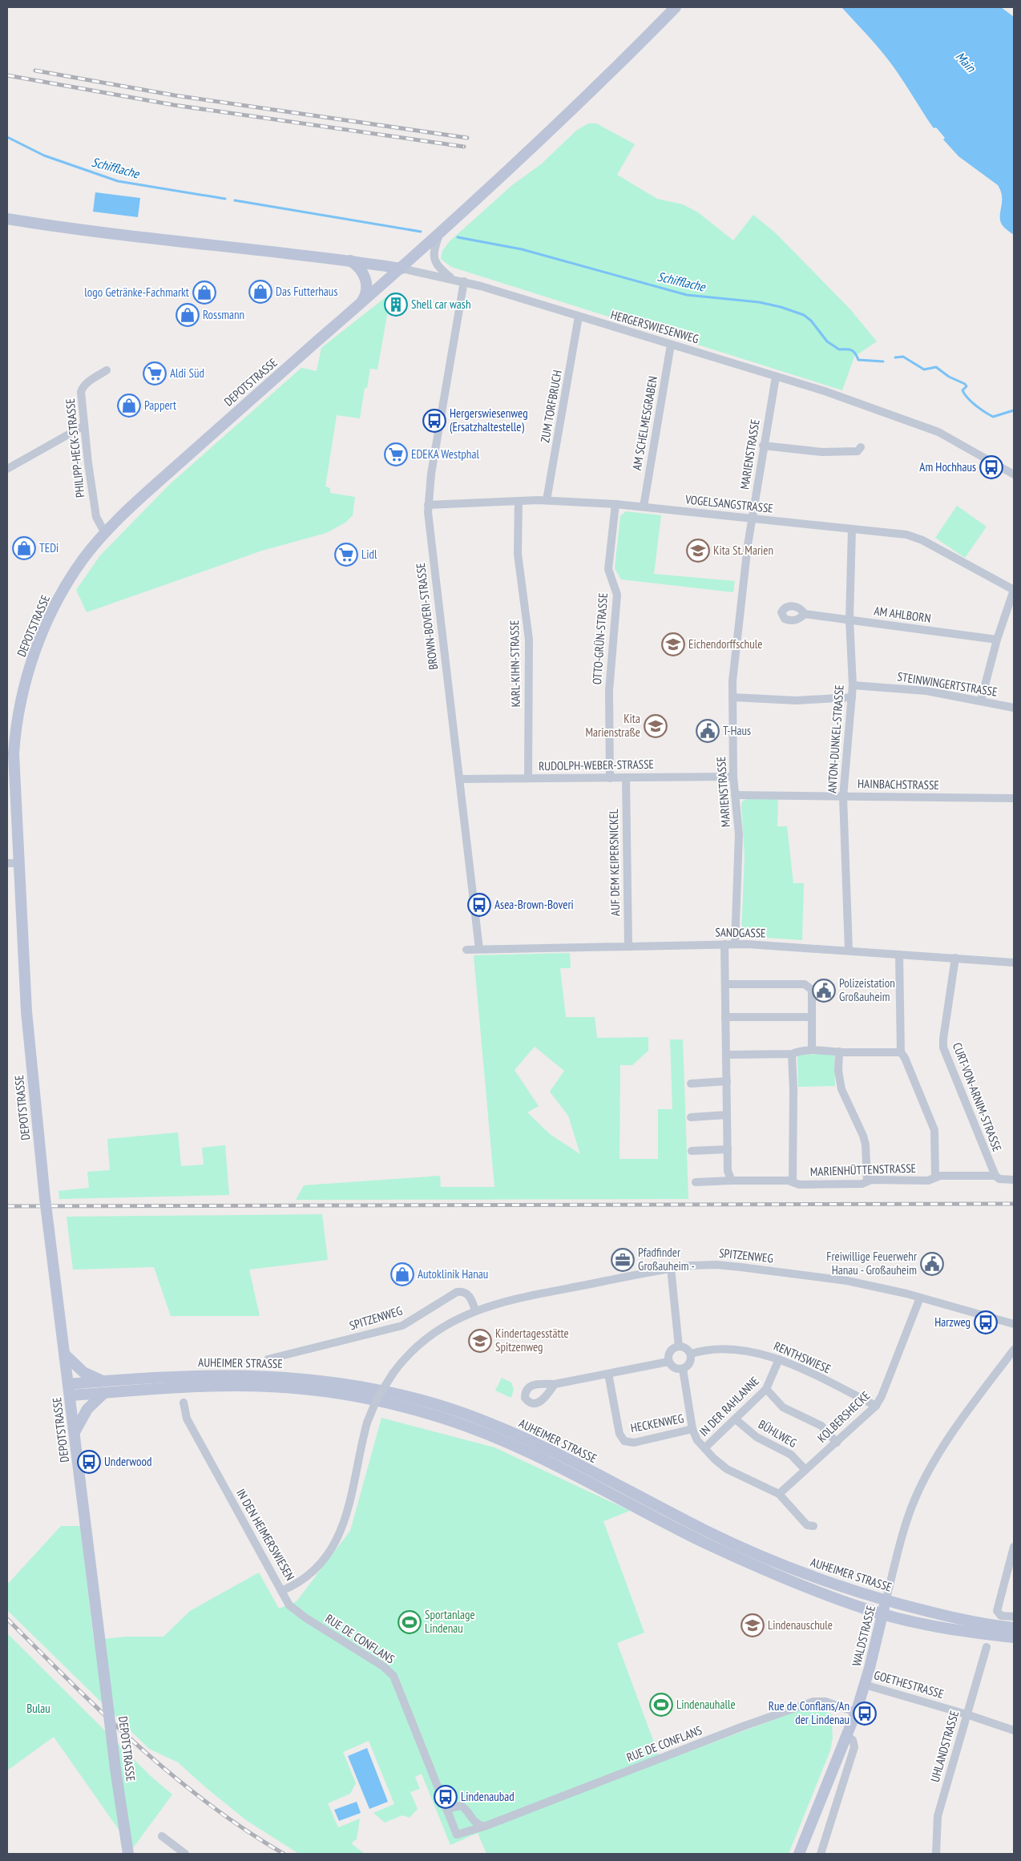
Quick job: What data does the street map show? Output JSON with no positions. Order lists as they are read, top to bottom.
{
  "streets": {
    "main road": ["DEPOTSTRASSE", "AUHEIMER STRASSE", "WALDSTRASSE"],
    "street": [
      "HERGERSWIESENWEG",
      "ZUM TORFBRUCH",
      "AM SCHELMESGRABEN",
      "PHILIPP-HECK-STRASSE",
      "MARIENSTRASSE",
      "VOGELSANGSTRASSE",
      "AM AHLBORN",
      "BROWN-BOVERI-STRASSE",
      "OTTO-GRÜN-STRASSE",
      "KARL-KIHN-STRASSE",
      "STEINWINGERTSTRASSE",
      "ANTON-DUNKEL-STRASSE",
      "RUDOLPH-WEBER-STRASSE",
      "HAINBACHSTRASSE",
      "AUF DEM KEIPERSNICKEL",
      "SANDGASSE",
      "CURT-VON-ARNIM-STRASSE",
      "MARIENHÜTTENSTRASSE",
      "SPITZENWEG",
      "RENTHSWIESE",
      "IN DER RAHLANNE",
      "KOLBERSHECKE",
      "HECKENWEG",
      "BÜHLWEG",
      "IN DEN HEIMERSWIESEN",
      "RUE DE CONFLANS",
      "GOETHESTRASSE",
      "UHLANDSTRASSE"
    ]
  },
  "crossings": [
    ["HERGERSWIESENWEG", "DEPOTSTRASSE"],
    ["HERGERSWIESENWEG", "ZUM TORFBRUCH"],
    ["HERGERSWIESENWEG", "AM SCHELMESGRABEN"],
    ["HERGERSWIESENWEG", "MARIENSTRASSE"],
    ["HERGERSWIESENWEG", "BROWN-BOVERI-STRASSE"],
    ["DEPOTSTRASSE", "PHILIPP-HECK-STRASSE"],
    ["DEPOTSTRASSE", "AUHEIMER STRASSE"],
    ["ZUM TORFBRUCH", "VOGELSANGSTRASSE"],
    ["AM SCHELMESGRABEN", "VOGELSANGSTRASSE"],
    ["MARIENSTRASSE", "VOGELSANGSTRASSE"],
    ["MARIENSTRASSE", "RUDOLPH-WEBER-STRASSE"],
    ["MARIENSTRASSE", "HAINBACHSTRASSE"],
    ["MARIENSTRASSE", "SANDGASSE"],
    ["VOGELSANGSTRASSE", "BROWN-BOVERI-STRASSE"],
    ["VOGELSANGSTRASSE", "OTTO-GRÜN-STRASSE"],
    ["VOGELSANGSTRASSE", "KARL-KIHN-STRASSE"],
    ["VOGELSANGSTRASSE", "ANTON-DUNKEL-STRASSE"],
    ["AM AHLBORN", "ANTON-DUNKEL-STRASSE"],
    ["BROWN-BOVERI-STRASSE", "RUDOLPH-WEBER-STRASSE"],
    ["BROWN-BOVERI-STRASSE", "SANDGASSE"],
    ["OTTO-GRÜN-STRASSE", "RUDOLPH-WEBER-STRASSE"],
    ["KARL-KIHN-STRASSE", "RUDOLPH-WEBER-STRASSE"],
    ["STEINWINGERTSTRASSE", "ANTON-DUNKEL-STRASSE"],
    ["ANTON-DUNKEL-STRASSE", "HAINBACHSTRASSE"],
    ["ANTON-DUNKEL-STRASSE", "SANDGASSE"],
    ["RUDOLPH-WEBER-STRASSE", "AUF DEM KEIPERSNICKEL"],
    ["AUF DEM KEIPERSNICKEL", "SANDGASSE"],
    ["SANDGASSE", "CURT-VON-ARNIM-STRASSE"],
    ["CURT-VON-ARNIM-STRASSE", "MARIENHÜTTENSTRASSE"],
    ["SPITZENWEG", "KOLBERSHECKE"],
    ["SPITZENWEG", "IN DEN HEIMERSWIESEN"],
    ["RENTHSWIESE", "IN DER RAHLANNE"],
    ["RENTHSWIESE", "KOLBERSHECKE"],
    ["AUHEIMER STRASSE", "WALDSTRASSE"],
    ["IN DER RAHLANNE", "BÜHLWEG"],
    ["KOLBERSHECKE", "BÜHLWEG"],
    ["IN DEN HEIMERSWIESEN", "RUE DE CONFLANS"],
    ["WALDSTRASSE", "RUE DE CONFLANS"],
    ["WALDSTRASSE", "GOETHESTRASSE"],
    ["GOETHESTRASSE", "UHLANDSTRASSE"]
  ],
  "water": ["Main", "Schifflache"],
  "parks": ["Bulau"],
  "places": {
    "shop": [
      "Das Futterhaus",
      "logo Getränke-Fachmarkt",
      "Rossmann",
      "Pappert",
      "TEDi",
      "Autoklinik Hanau"
    ],
    "building": ["Shell car wash"],
    "supermarket": ["Aldi Süd", "EDEKA Westphal", "Lidl"],
    "bus stop": [
      "Hergerswiesenweg (Ersatzhaltestelle)",
      "Am Hochhaus",
      "Asea-Brown-Boveri",
      "Harzweg",
      "Underwood",
      "Rue de Conflans/An der Lindenau",
      "Lindenaubad"
    ],
    "school or university": [
      "Kita St. Marien",
      "Eichendorffschule",
      "Kita Marienstraße",
      "Kindertagesstätte Spitzenweg",
      "Lindenauschule"
    ],
    "public building": ["T-Haus", "Polizeistation Großauheim", "Freiwillige Feuerwehr Hanau - Großauheim"],
    "office": ["Pfadfinder Großauheim -"],
    "sports": ["Sportanlage Lindenau", "Lindenauhalle"]
  }
}
